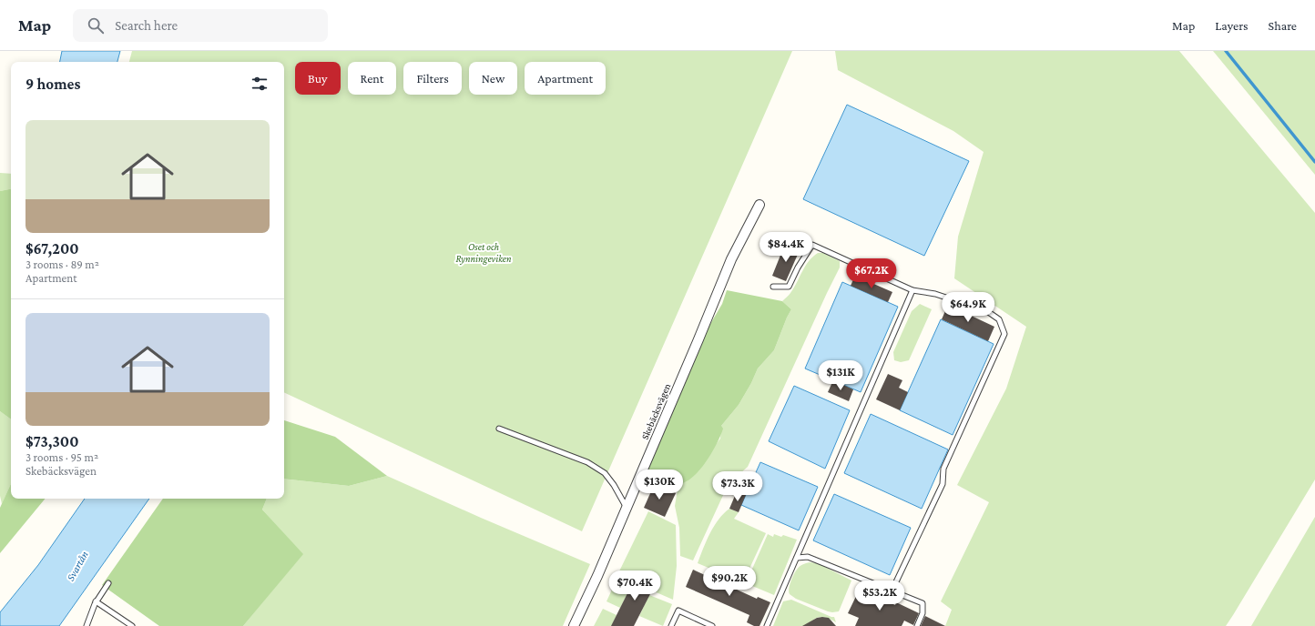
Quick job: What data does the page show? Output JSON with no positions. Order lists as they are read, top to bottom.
{
  "streets": {
    "street": ["Skebäcksvägen"]
  },
  "water": ["Svartån"],
  "parks": ["Oset och Rynningeviken"],
  "page": {
    "header": "Map",
    "search": "Search here",
    "nav": ["Map", "Layers", "Share"],
    "chip": [
      "Buy",
      "Rent",
      "Filters",
      "New",
      "Apartment"
    ],
    "heading": "9 homes",
    "list": [
      {
        "name": "$67,200",
        "note": "3 rooms · 89 m² · Apartment"
      },
      {
        "name": "$73,300",
        "note": "3 rooms · 95 m² · Skebäcksvägen"
      }
    ],
    "price": [
      "$84.4K",
      "$67.2K",
      "$64.9K",
      "$131K",
      "$130K",
      "$73.3K",
      "$90.2K",
      "$70.4K",
      "$53.2K"
    ]
  }
}
